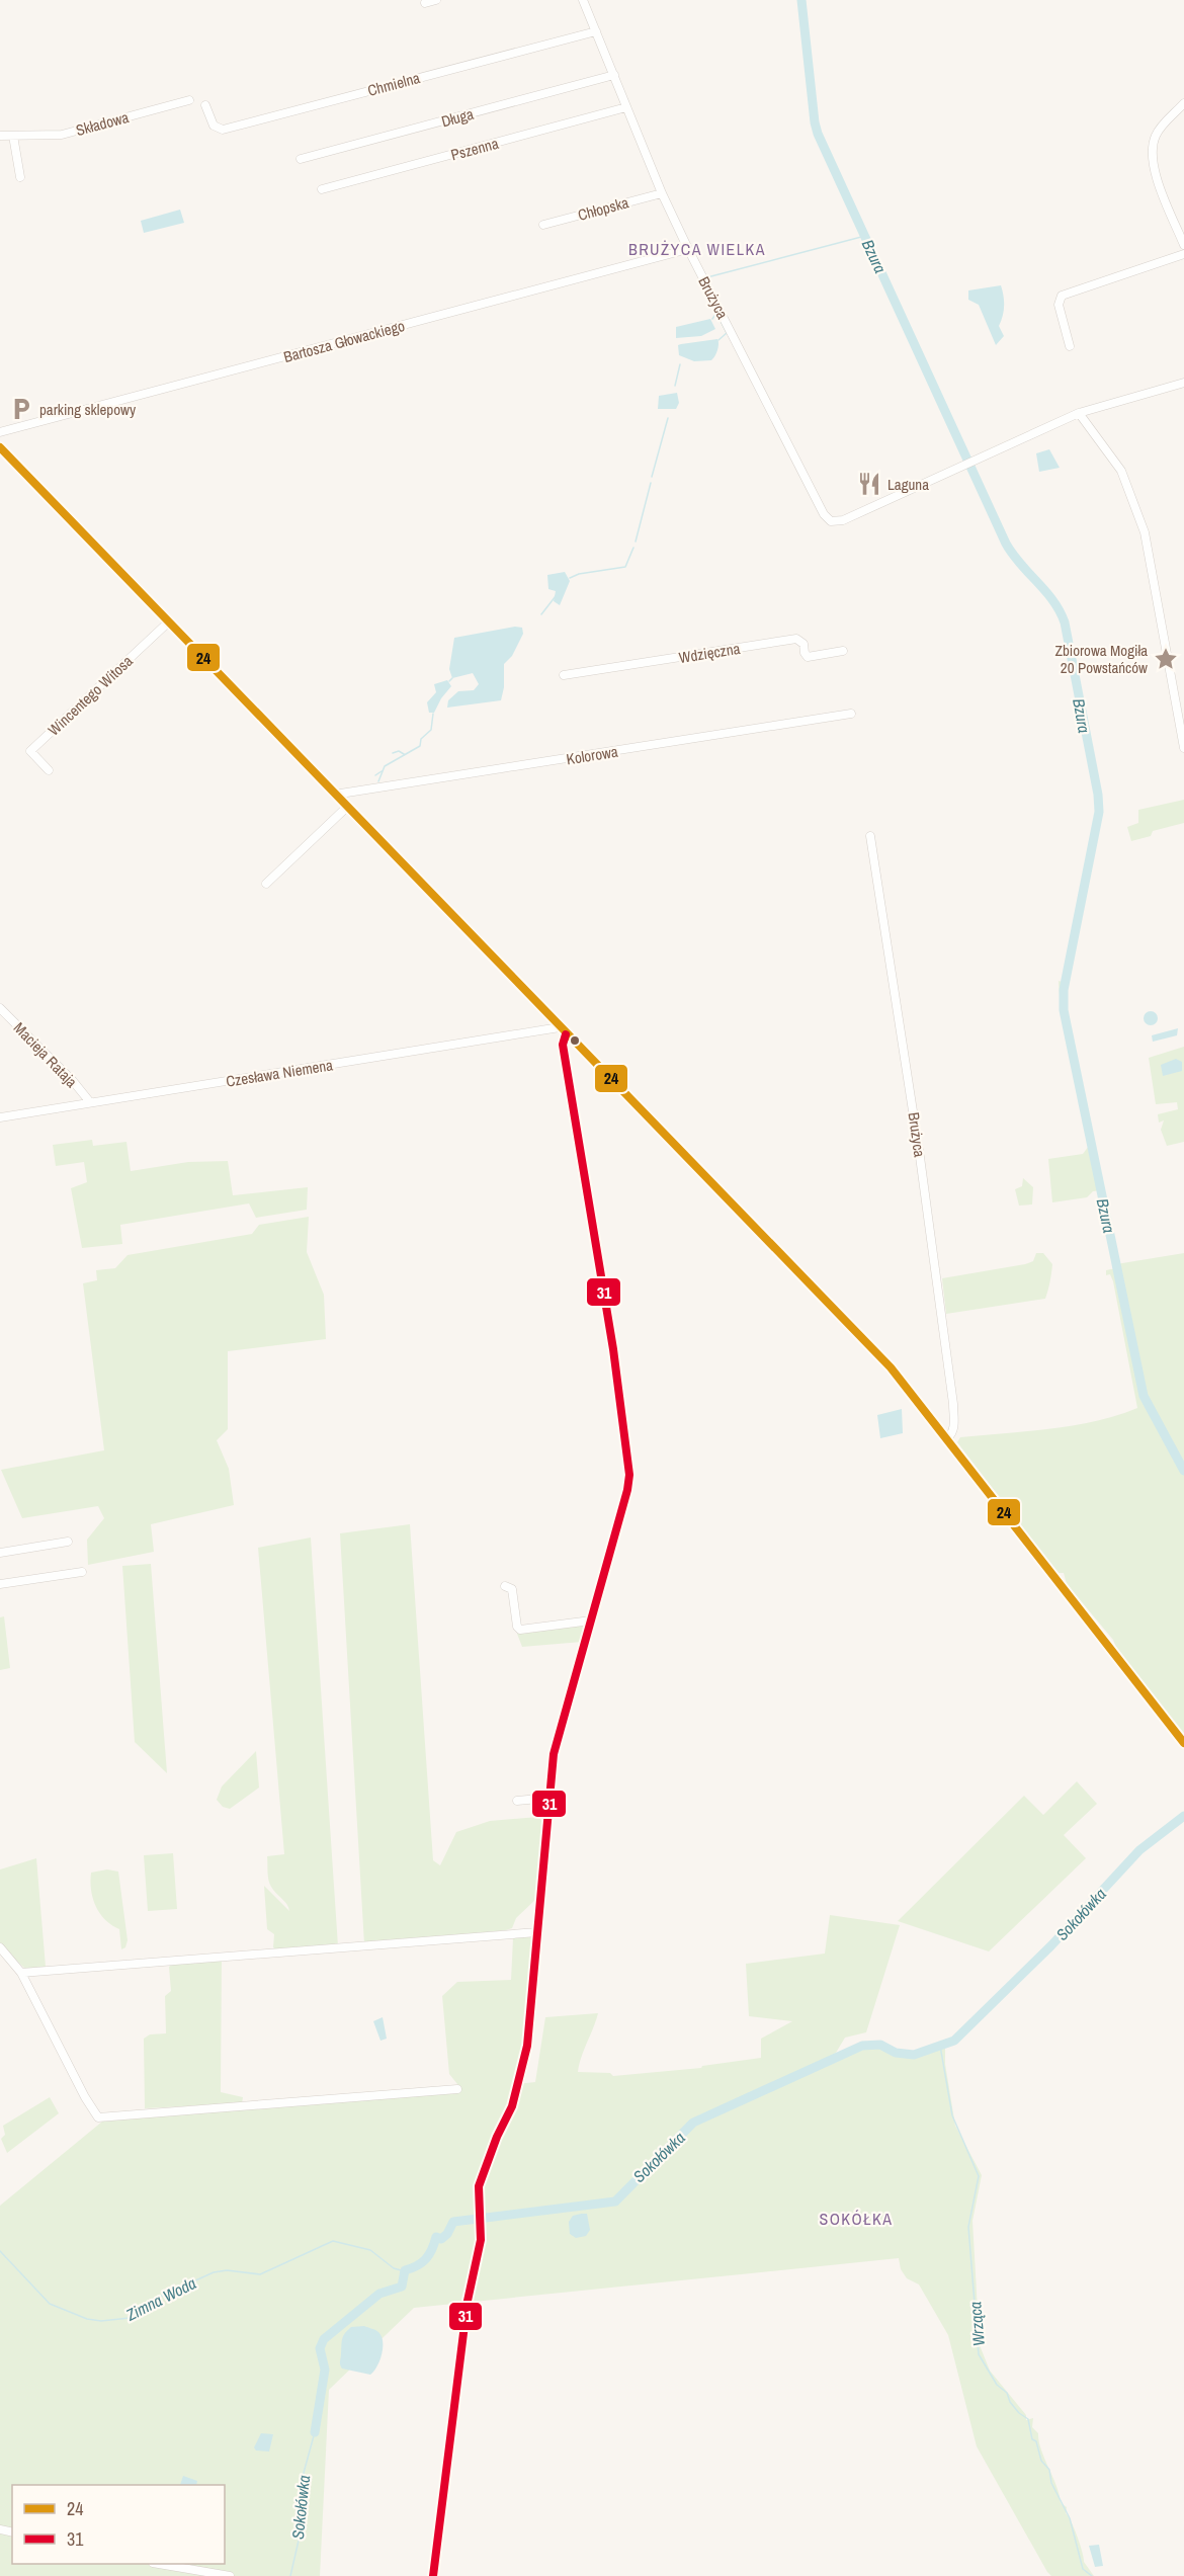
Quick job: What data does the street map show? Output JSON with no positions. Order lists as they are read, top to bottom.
{
  "streets": {
    "street": [
      "Chmielna",
      "Długa",
      "Składowa",
      "Pszenna",
      "Chłopska",
      "Brużyca",
      "Bartosza Głowackiego",
      "Wdzięczna",
      "Wincentego Witosa",
      "Kolorowa",
      "Macieja Rataja",
      "Czesława Niemena"
    ]
  },
  "crossings": [
    ["Chmielna", "Brużyca"],
    ["Długa", "Brużyca"],
    ["Pszenna", "Brużyca"],
    ["Chłopska", "Brużyca"],
    ["Brużyca", "Bartosza Głowackiego"],
    ["Macieja Rataja", "Czesława Niemena"]
  ],
  "districts": ["BRUŻYCA WIELKA", "SOKÓŁKA"],
  "water": [
    "Bzura",
    "Sokołówka",
    "Zimna Woda",
    "Wrząca"
  ],
  "places": {
    "parking": ["parking sklepowy"],
    "restaurant": ["Laguna"],
    "place": ["Zbiorowa Mogiła 20 Powstańców"]
  },
  "lines": ["transit line 24", "transit line 31"],
  "legend": ["24", "31"]
}
